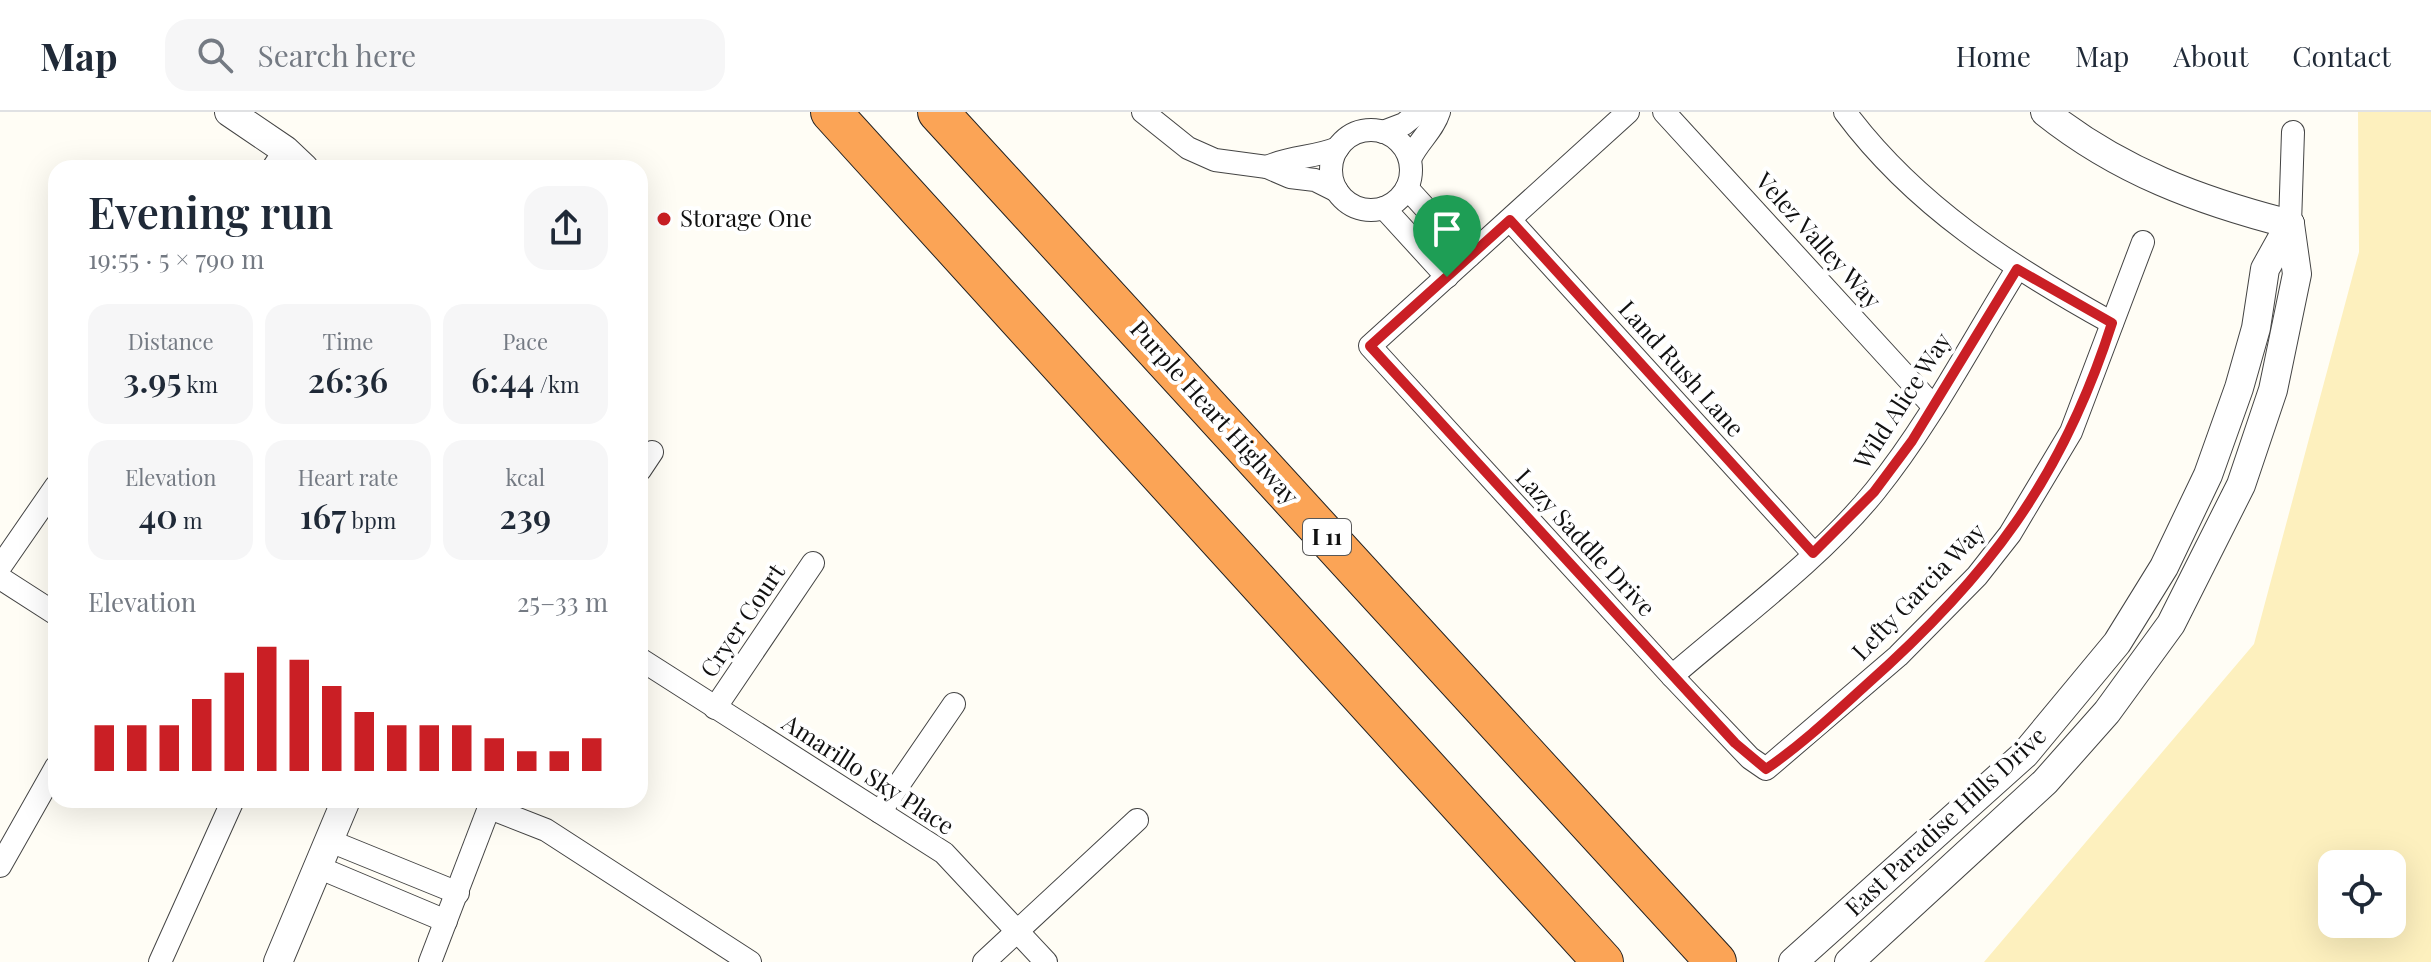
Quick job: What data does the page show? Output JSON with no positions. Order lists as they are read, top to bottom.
{
  "streets": {
    "highway": ["Purple Heart Highway", "I 11"],
    "street": [
      "Velez Valley Way",
      "Land Rush Lane",
      "Wild Alice Way",
      "Lazy Saddle Drive",
      "Lefty Garcia Way",
      "Cryer Court",
      "Amarillo Sky Place",
      "East Paradise Hills Drive"
    ]
  },
  "crossings": [
    ["Velez Valley Way", "Wild Alice Way"],
    ["Land Rush Lane", "Wild Alice Way"],
    ["Wild Alice Way", "Lazy Saddle Drive"],
    ["Lazy Saddle Drive", "Lefty Garcia Way"],
    ["Cryer Court", "Amarillo Sky Place"]
  ],
  "places": ["Storage One"],
  "page": {
    "header": "Map",
    "search": "Search here",
    "nav": [
      "Home",
      "Map",
      "About",
      "Contact"
    ],
    "heading": ["Evening run", "19:55 · 5 × 790 m"],
    "stats": [
      ["Distance", "3.95 km"],
      ["Time", "26:36"],
      ["Pace", "6:44 /km"],
      ["Elevation", "40 m"],
      ["Heart rate", "167 bpm"],
      ["kcal", "239"]
    ],
    "chart": ["Elevation", "25–33 m"]
  }
}
